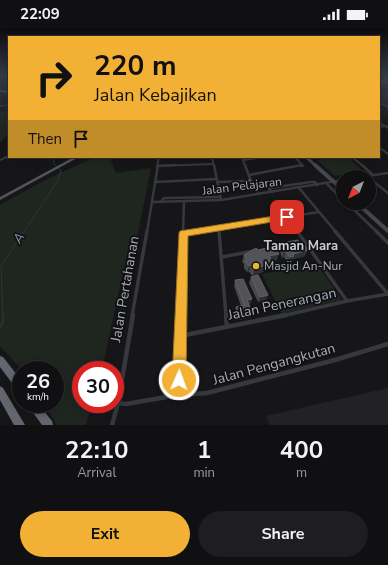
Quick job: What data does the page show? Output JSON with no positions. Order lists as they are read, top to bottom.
{
  "streets": {
    "street": [
      "Jalan Pelajaran",
      "Jalan Pertahanan",
      "Jalan Penerangan",
      "Jalan Pengangkutan"
    ]
  },
  "crossings": [
    ["Jalan Pelajaran", "Jalan Pertahanan"]
  ],
  "districts": ["Taman Mara"],
  "water": ["A"],
  "places": ["Masjid An-Nur"],
  "north": "bottom left",
  "page": {
    "status": "22:09",
    "turn": ["220 m", "Jalan Kebajikan"],
    "then": "Then",
    "speed": "26 km/h",
    "limit": "30",
    "eta": [
      "22:10",
      "Arrival",
      "1",
      "min",
      "400",
      "m"
    ],
    "buttons": ["Exit", "Share"]
  }
}
